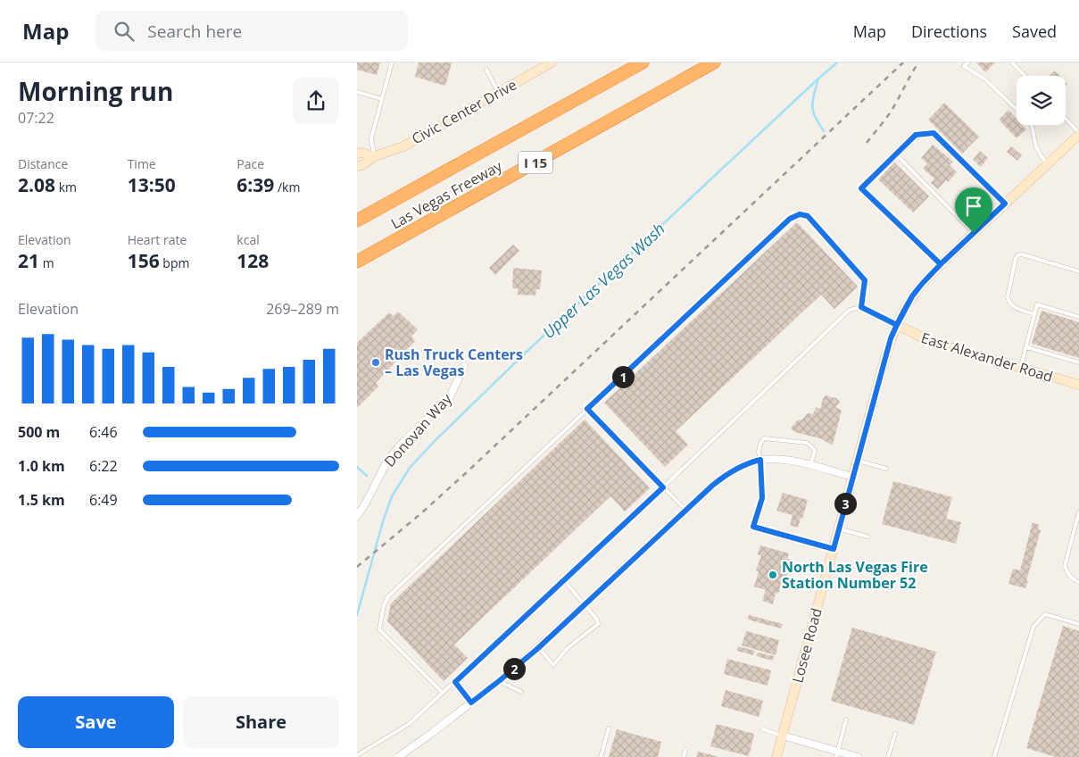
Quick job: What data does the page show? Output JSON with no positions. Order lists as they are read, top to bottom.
{
  "streets": {
    "highway": ["I 15", "Las Vegas Freeway"],
    "main road": ["Civic Center Drive", "East Alexander Road", "Losee Road"],
    "street": ["Donovan Way"]
  },
  "crossings": [
    ["East Alexander Road", "Losee Road"]
  ],
  "water": ["Upper Las Vegas Wash"],
  "places": ["Rush Truck Centers – Las Vegas", "North Las Vegas Fire Station Number 52"],
  "page": {
    "header": "Map",
    "search": "Search here",
    "nav": ["Map", "Directions", "Saved"],
    "heading": ["Morning run", "07:22"],
    "stats": [
      ["Distance", "2.08 km"],
      ["Time", "13:50"],
      ["Pace", "6:39 /km"],
      ["Elevation", "21 m"],
      ["Heart rate", "156 bpm"],
      ["kcal", "128"]
    ],
    "chart": ["Elevation", "269–289 m"],
    "pins": ["1", "3", "2"],
    "list": [
      {
        "name": "500 m",
        "note": "6:46"
      },
      {
        "name": "1.0 km",
        "note": "6:22"
      },
      {
        "name": "1.5 km",
        "note": "6:49"
      }
    ],
    "buttons": ["Save", "Share"]
  }
}
